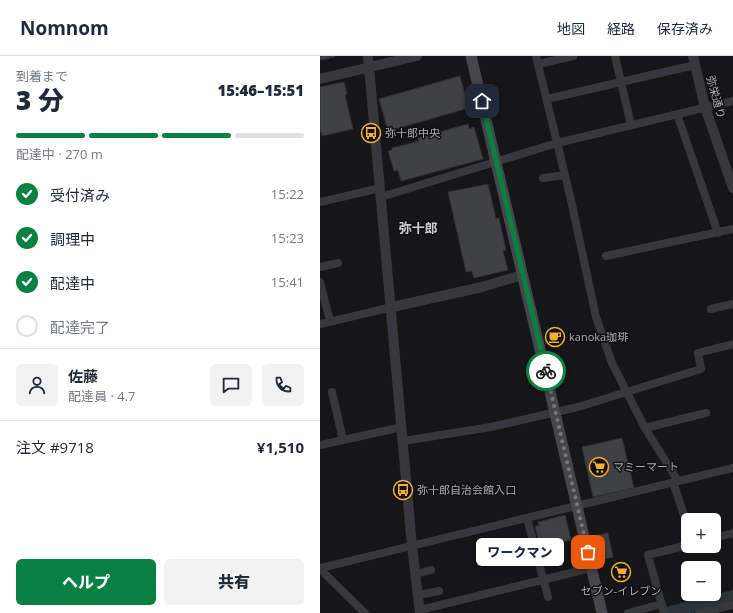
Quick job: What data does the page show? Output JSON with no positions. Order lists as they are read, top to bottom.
{
  "streets": {
    "street": ["弥栄通り"]
  },
  "districts": ["弥十郎"],
  "places": {
    "bus stop": ["弥十郎中央", "弥十郎自治会館入口"],
    "cafe": ["kanoka珈琲"],
    "supermarket": ["マミーマート", "セブン-イレブン"],
    "other": ["ワークマン"]
  },
  "page": {
    "header": "Nomnom",
    "nav": ["地図", "経路", "保存済み"],
    "heading": ["3 分", "到着まで", "15:46–15:51"],
    "panel": [
      "佐藤",
      "配達員 · 4.7",
      "注文 #9718",
      "¥1,510"
    ],
    "bar": "配達中 · 270 m",
    "list": [
      ["受付済み", "15:22"],
      ["調理中", "15:23"],
      ["配達中", "15:41"],
      "配達完了"
    ],
    "map_buttons": ["+", "−"],
    "bubble": "ワークマン",
    "buttons": ["ヘルプ", "共有"]
  }
}
